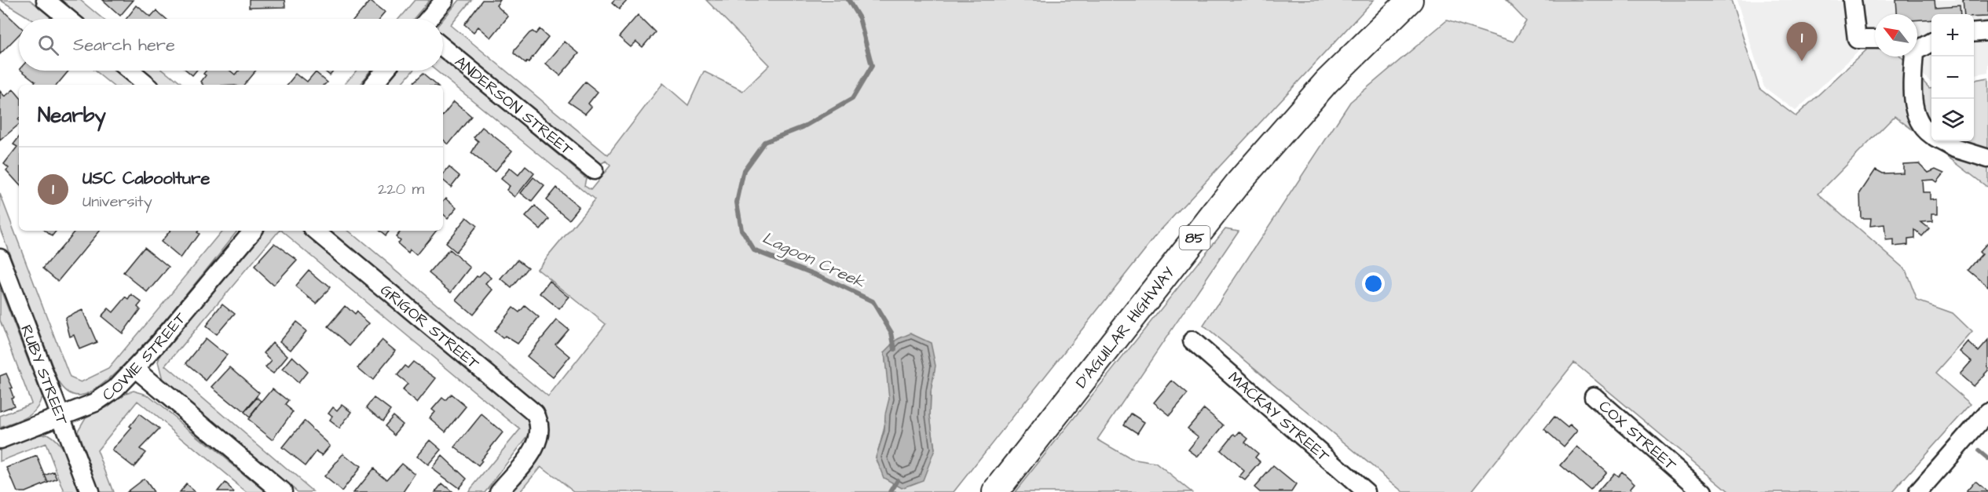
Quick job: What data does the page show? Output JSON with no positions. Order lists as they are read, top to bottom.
{
  "streets": {
    "highway": ["85", "D'AGUILAR HIGHWAY"],
    "street": [
      "ANDERSON STREET",
      "GRIGOR STREET",
      "COWIE STREET",
      "RUBY STREET",
      "MACKAY STREET",
      "COX STREET"
    ]
  },
  "crossings": [
    ["COWIE STREET", "RUBY STREET"]
  ],
  "water": ["Lagoon Creek"],
  "north": "top left",
  "page": {
    "map_buttons": ["+", "−"],
    "search": "Search here",
    "pins": "1",
    "heading": "Nearby",
    "list": [
      {
        "mark": "1",
        "name": "USC Caboolture",
        "note": "University",
        "value": "220 m"
      }
    ]
  }
}
